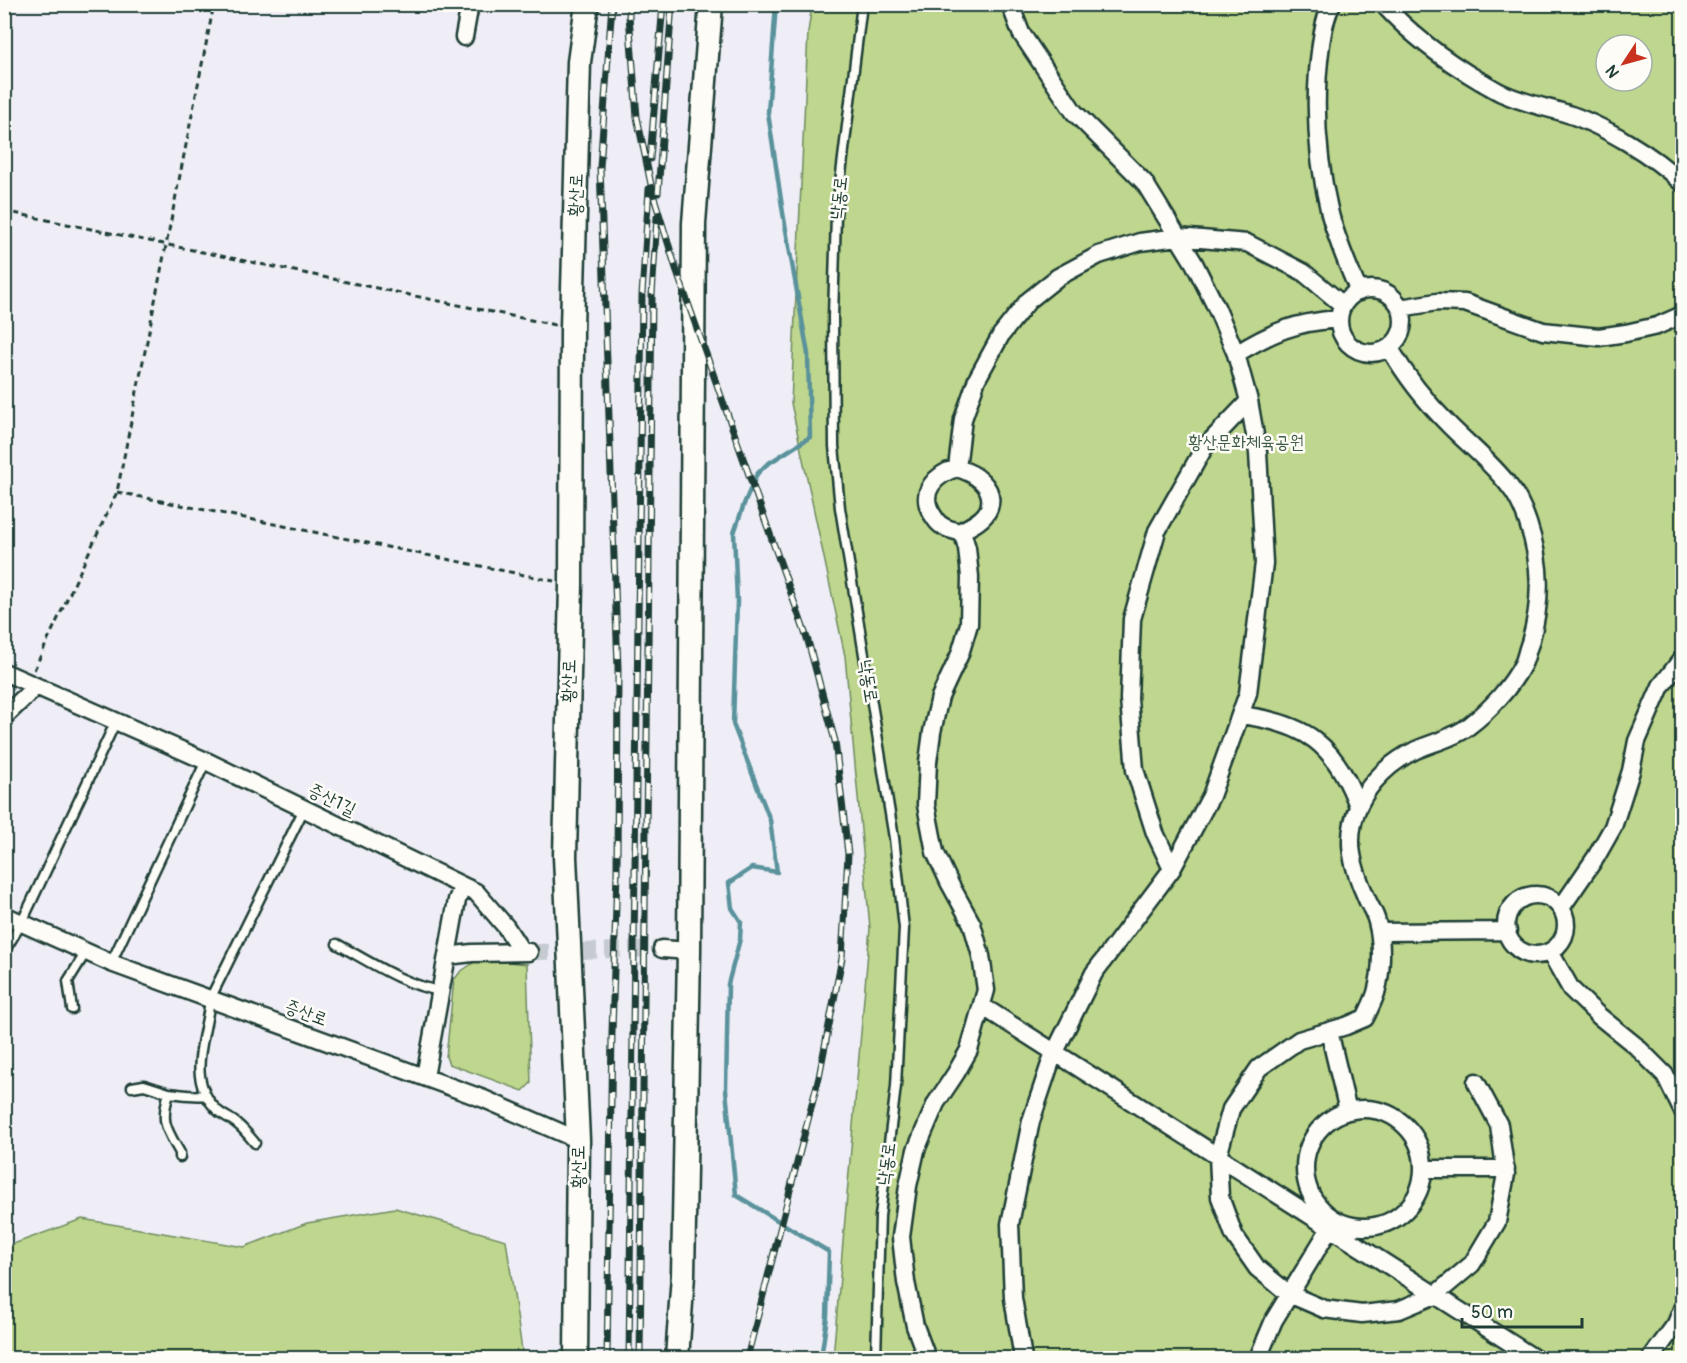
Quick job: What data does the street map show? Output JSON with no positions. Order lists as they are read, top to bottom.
{
  "streets": {
    "main road": ["황산로"],
    "street": ["증산1길", "증산로"],
    "lane": ["낙동로"]
  },
  "crossings": [
    ["황산로", "증산로"]
  ],
  "parks": ["황산문화체육공원"],
  "scale_bar": "50 m",
  "north": "bottom left"
}
